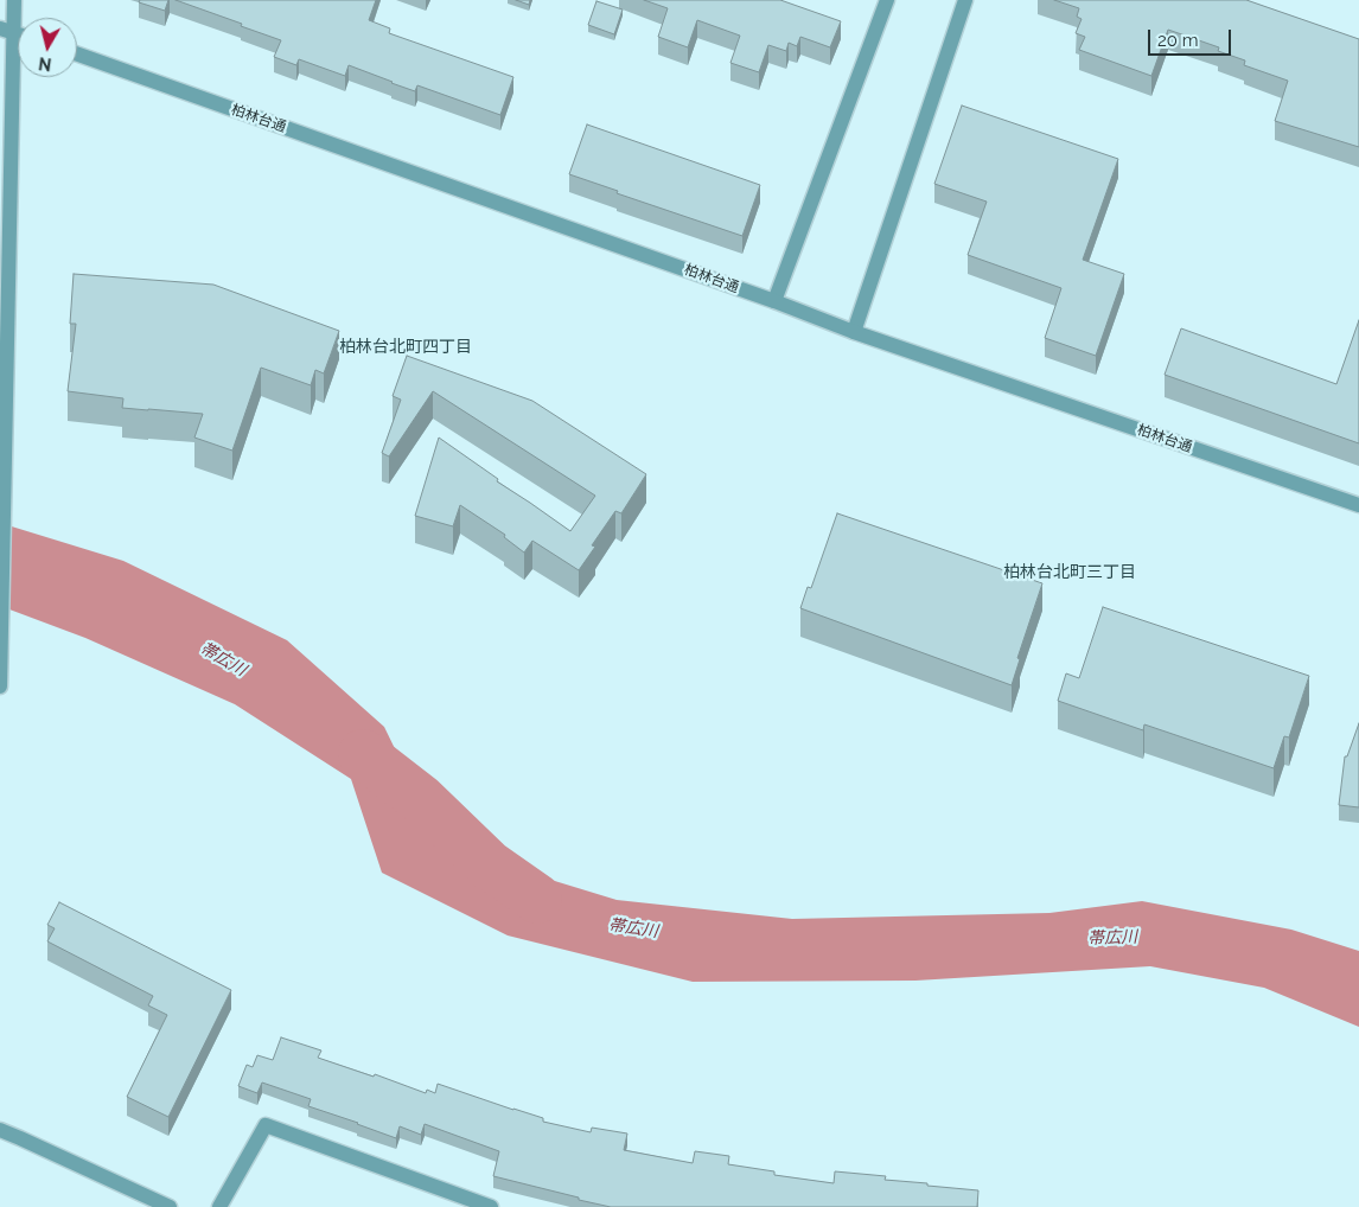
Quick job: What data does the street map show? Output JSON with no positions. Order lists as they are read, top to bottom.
{
  "streets": {
    "street": ["柏林台通"]
  },
  "districts": ["柏林台北町四丁目", "柏林台北町三丁目"],
  "water": ["帯広川"],
  "scale_bar": "20 m",
  "north": "bottom"
}
